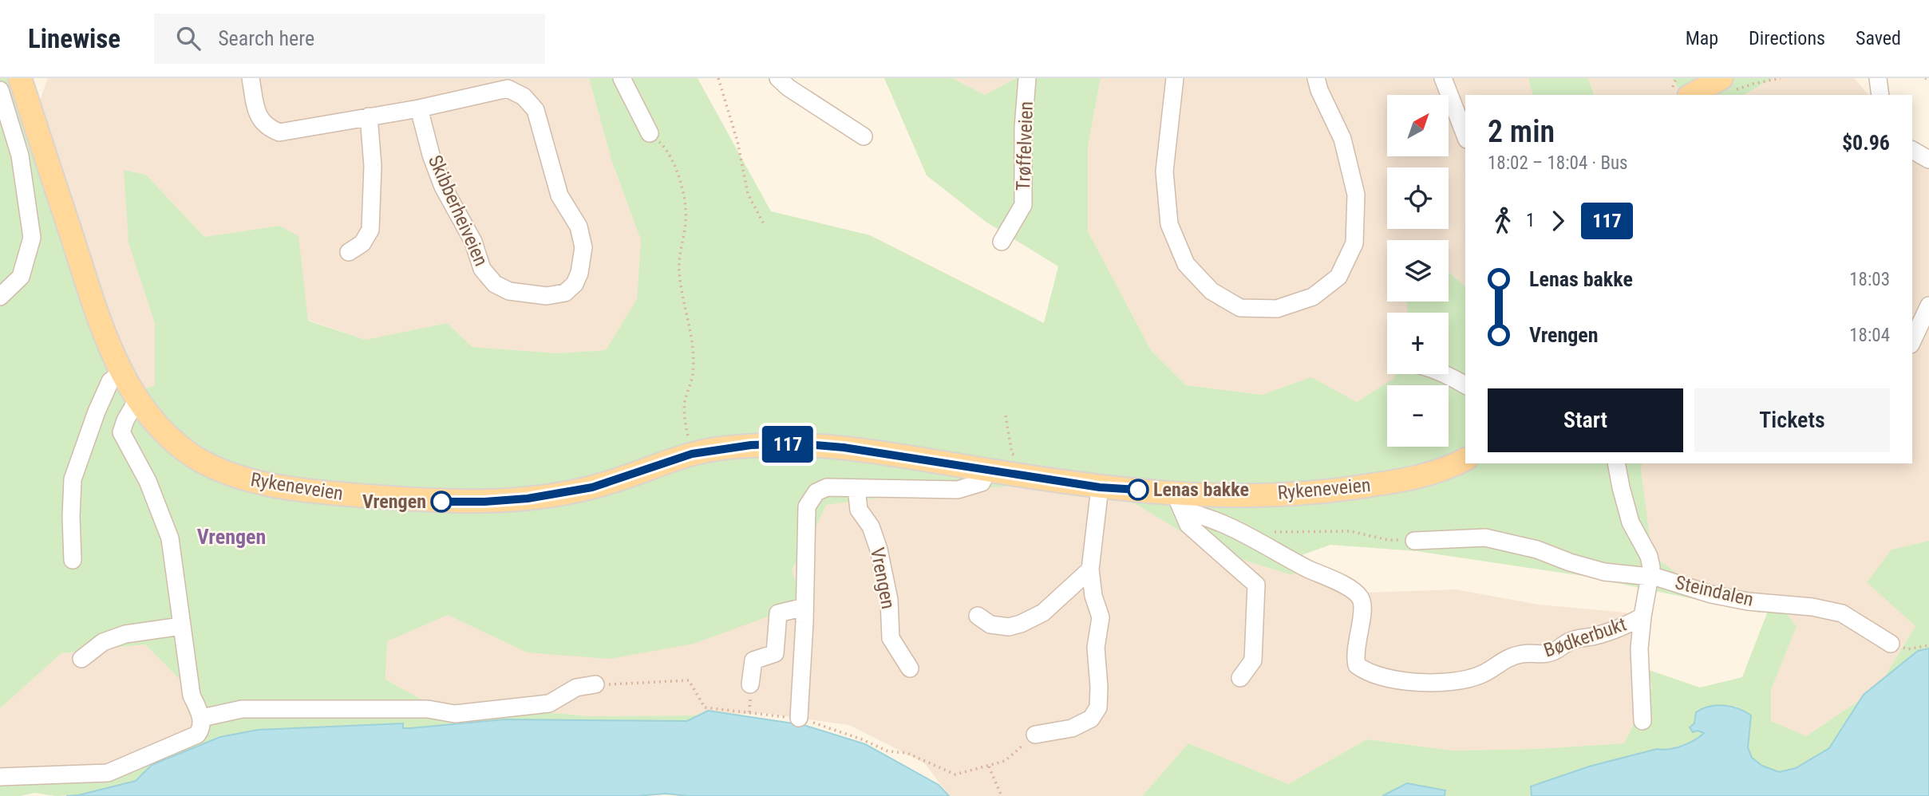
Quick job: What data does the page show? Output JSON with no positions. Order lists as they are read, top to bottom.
{
  "streets": {
    "main road": ["Rykeneveien"],
    "street": [
      "Trøffelveien",
      "Skibberheiveien",
      "Vrengen",
      "Steindalen",
      "Bødkerbukt"
    ]
  },
  "crossings": [
    ["Rykeneveien", "Bødkerbukt"],
    ["Steindalen", "Bødkerbukt"]
  ],
  "districts": ["Vrengen"],
  "places": ["Lenas bakke", "Vrengen"],
  "lines": ["bus line 117"],
  "north": "top right",
  "page": {
    "header": "Linewise",
    "search": "Search here",
    "nav": ["Map", "Directions", "Saved"],
    "on_map": "117",
    "map_buttons": ["+", "−"],
    "heading": ["2 min", "18:02 – 18:04 · Bus", "$0.96"],
    "legs": ["1", "117"],
    "list": [
      {
        "name": "Lenas bakke",
        "value": "18:03"
      },
      {
        "name": "Vrengen",
        "value": "18:04"
      }
    ],
    "buttons": ["Start", "Tickets"]
  }
}
